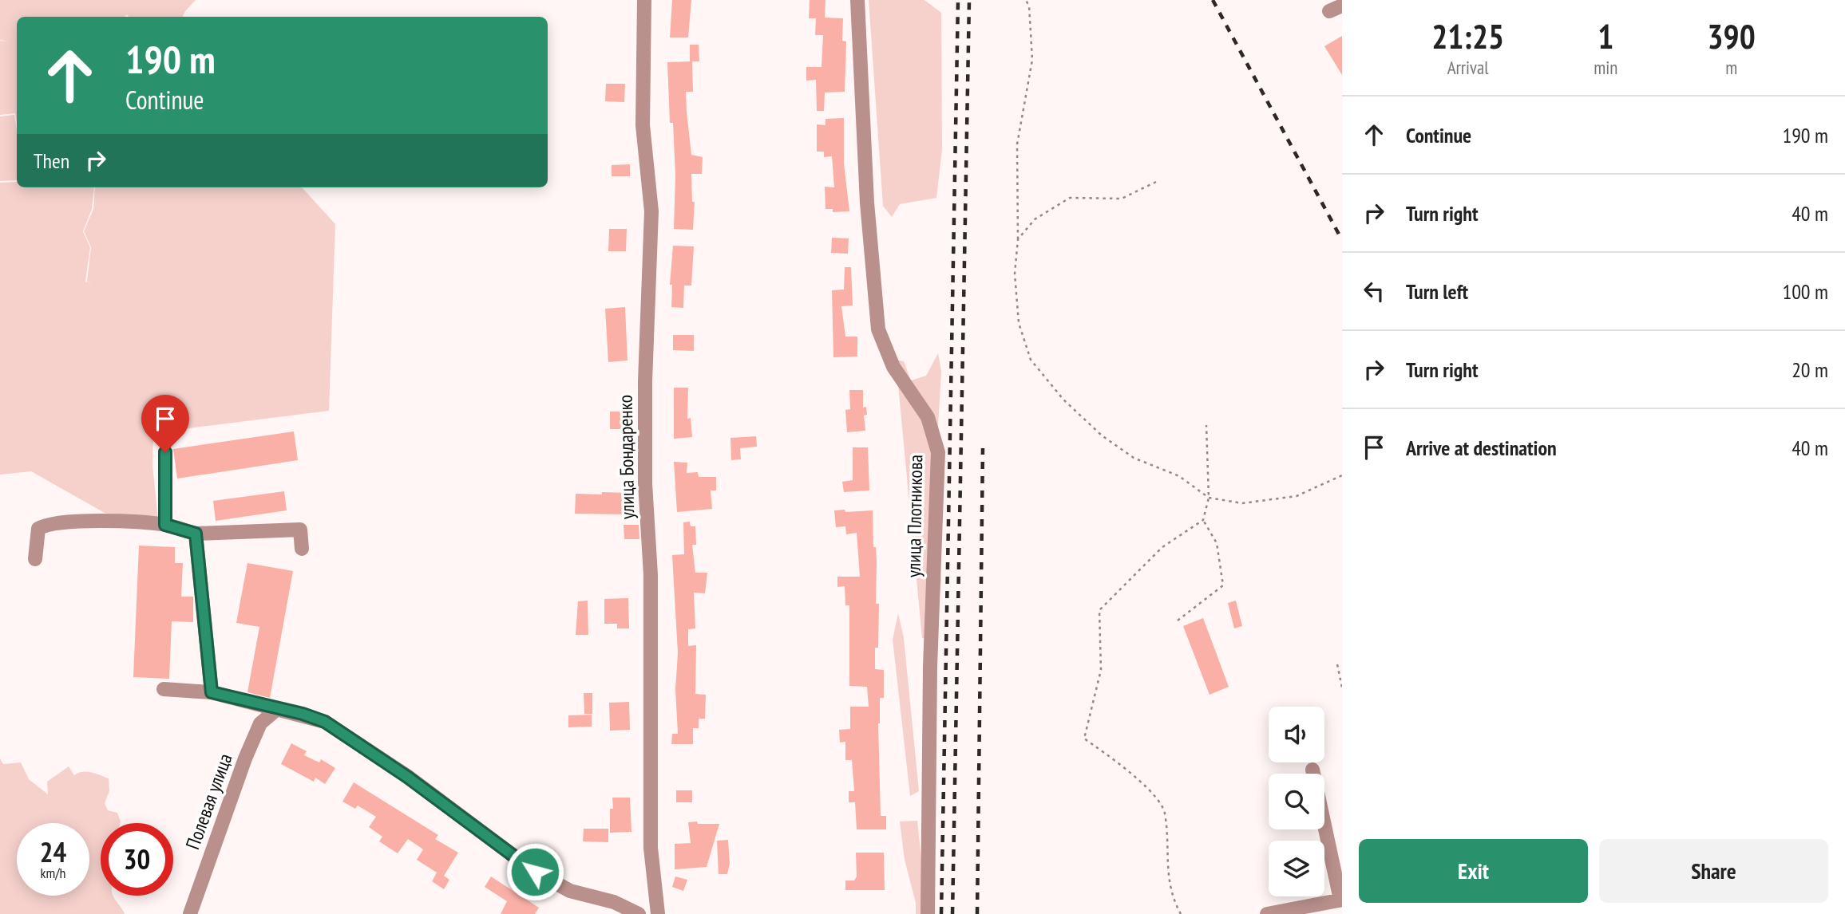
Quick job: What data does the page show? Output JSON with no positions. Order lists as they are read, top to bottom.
{
  "streets": {
    "street": ["улица Бондаренко", "улица Плотникова", "Полевая улица"]
  },
  "page": {
    "eta": [
      "21:25",
      "Arrival",
      "1",
      "min",
      "390",
      "m"
    ],
    "turn": ["190 m", "Continue"],
    "list": [
      {
        "name": "Continue",
        "value": "190 m"
      },
      {
        "name": "Turn right",
        "value": "40 m"
      },
      {
        "name": "Turn left",
        "value": "100 m"
      },
      {
        "name": "Turn right",
        "value": "20 m"
      },
      {
        "name": "Arrive at destination",
        "value": "40 m"
      }
    ],
    "then": "Then",
    "speed": "24 km/h",
    "limit": "30",
    "buttons": ["Exit", "Share"]
  }
}
